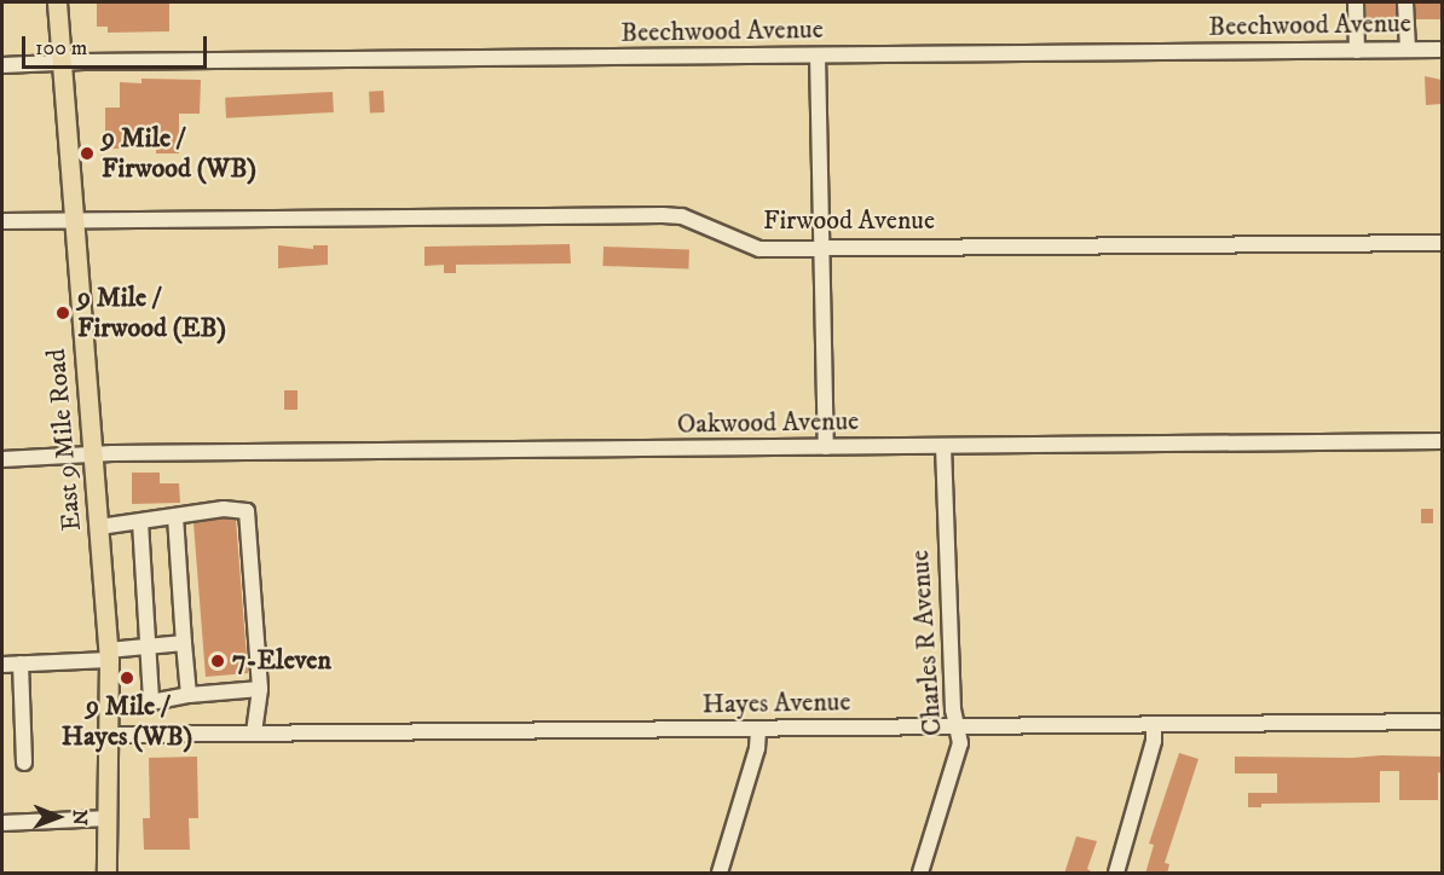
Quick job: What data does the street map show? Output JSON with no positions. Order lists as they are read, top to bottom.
{
  "streets": {
    "main road": ["East 9 Mile Road"],
    "street": [
      "Beechwood Avenue",
      "Firwood Avenue",
      "Oakwood Avenue",
      "Charles R Avenue",
      "Hayes Avenue"
    ]
  },
  "crossings": [
    ["Beechwood Avenue", "East 9 Mile Road"],
    ["Firwood Avenue", "East 9 Mile Road"],
    ["Oakwood Avenue", "East 9 Mile Road"],
    ["Oakwood Avenue", "Charles R Avenue"],
    ["East 9 Mile Road", "Hayes Avenue"],
    ["Charles R Avenue", "Hayes Avenue"]
  ],
  "places": [
    "9 Mile / Firwood (WB)",
    "9 Mile / Firwood (EB)",
    "7-Eleven",
    "9 Mile / Hayes (WB)"
  ],
  "scale_bar": "100 m",
  "north": "right"
}
